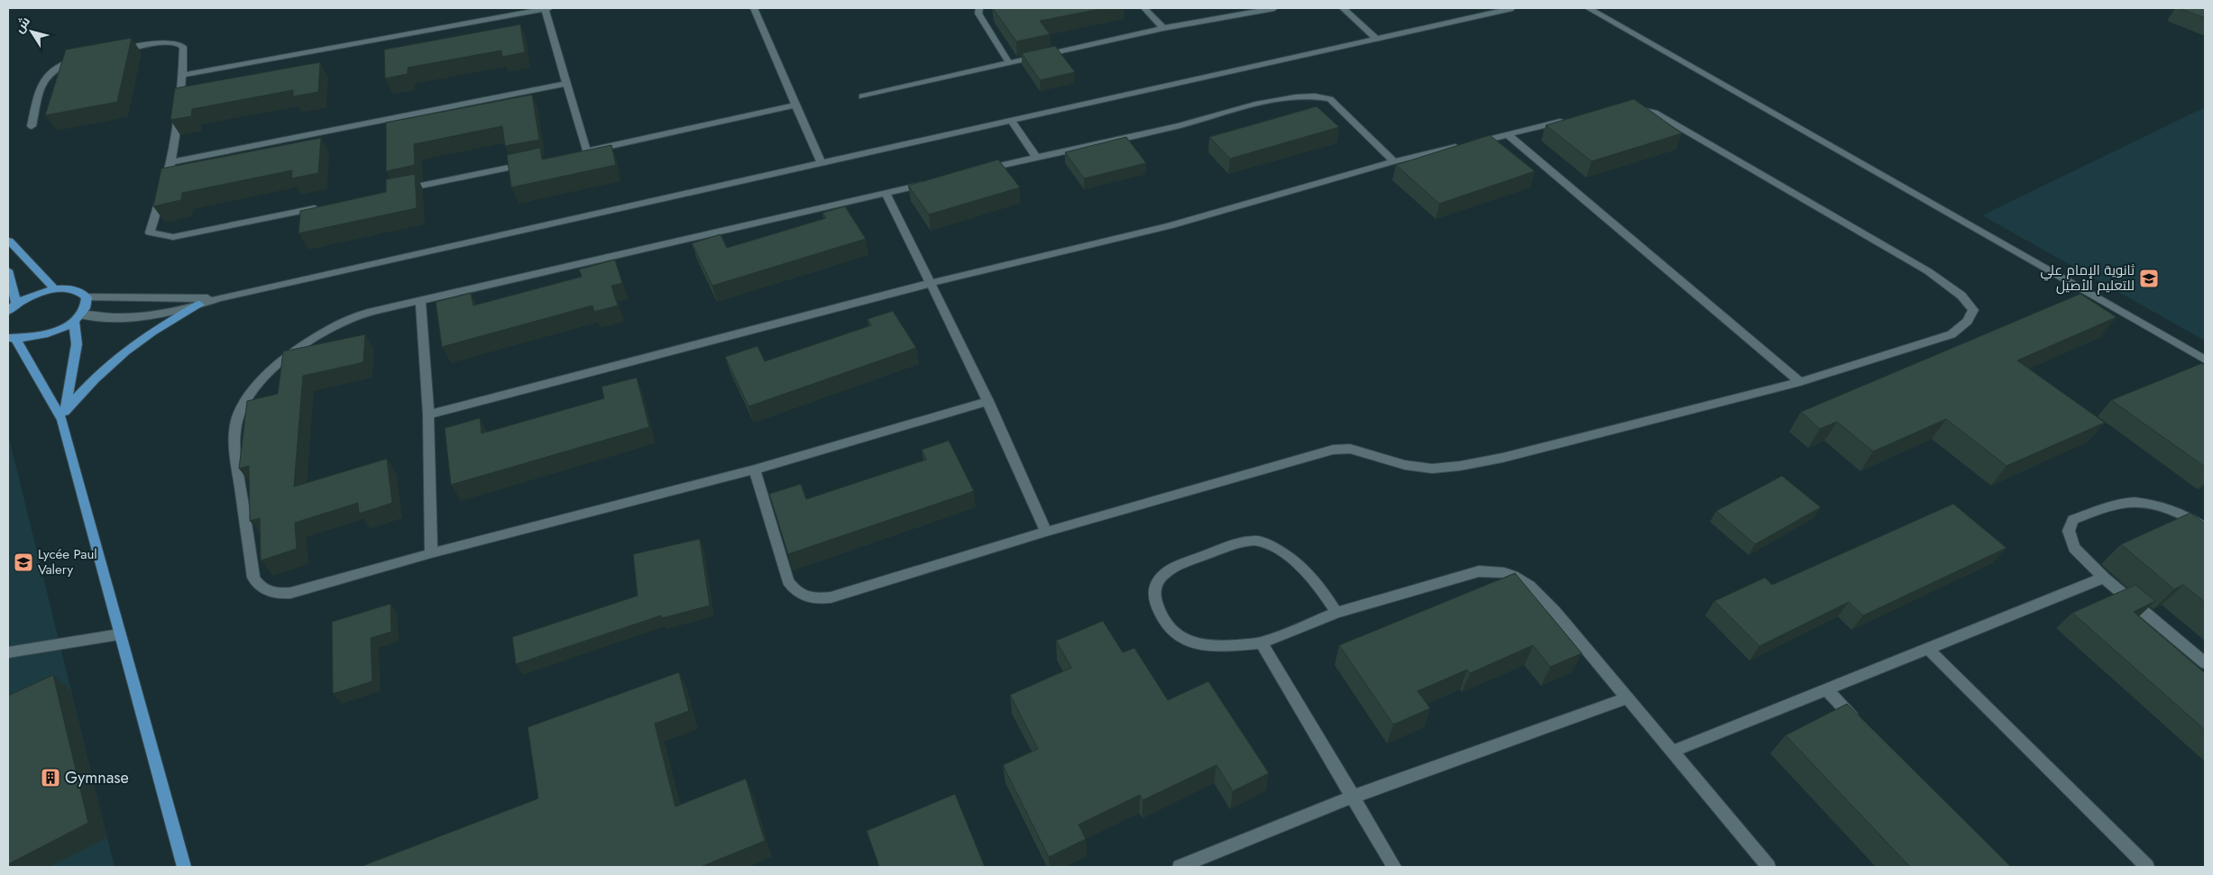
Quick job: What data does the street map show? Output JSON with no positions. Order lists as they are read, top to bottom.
{
  "places": {
    "school or university": ["ثانوية الإمام علي للتعليم الأصيل", "Lycée Paul Valery"],
    "building": ["Gymnase"]
  },
  "north": "top left"
}
